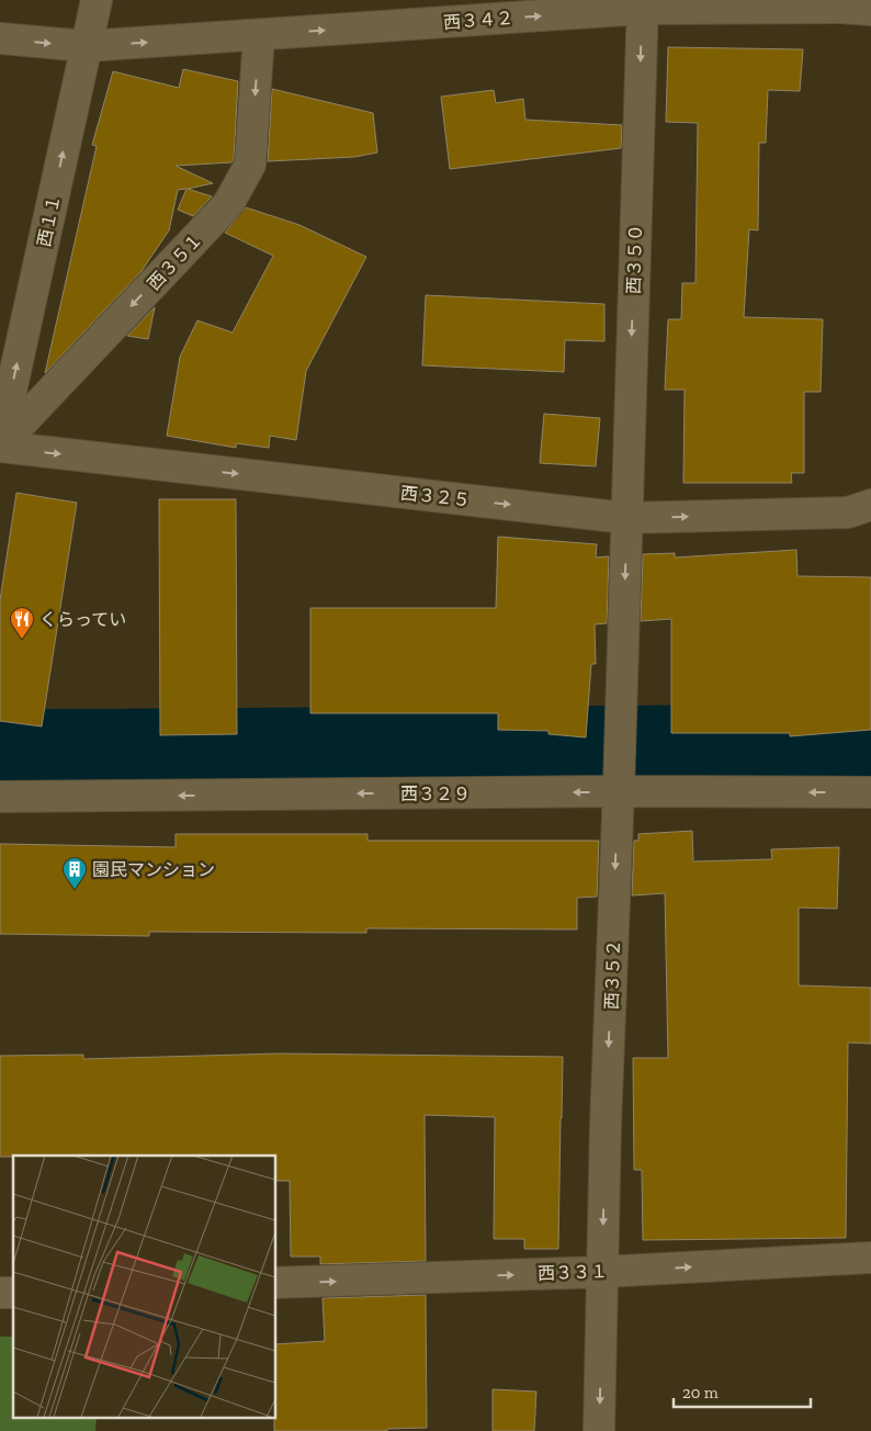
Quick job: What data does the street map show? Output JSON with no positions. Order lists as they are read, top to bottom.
{
  "streets": {
    "street": [
      "西３４２",
      "西１１",
      "西３５０",
      "西３５１",
      "西３２５",
      "西３２９",
      "西３５２",
      "西３３１"
    ]
  },
  "crossings": [
    ["西３４２", "西１１"],
    ["西３４２", "西３５０"],
    ["西３４２", "西３５１"],
    ["西１１", "西３５１"],
    ["西１１", "西３２５"],
    ["西３５０", "西３２５"],
    ["西３５０", "西３５２"],
    ["西３５１", "西３２５"],
    ["西３２５", "西３５２"],
    ["西３２９", "西３５２"],
    ["西３５２", "西３３１"]
  ],
  "one_way": [
    "西３４２",
    "西１１",
    "西３５０",
    "西３５１",
    "西３２５",
    "西３２９",
    "西３５２",
    "西３３１"
  ],
  "places": {
    "restaurant": ["くらってい"],
    "building": ["園民マンション"]
  },
  "scale_bar": "20 m"
}
